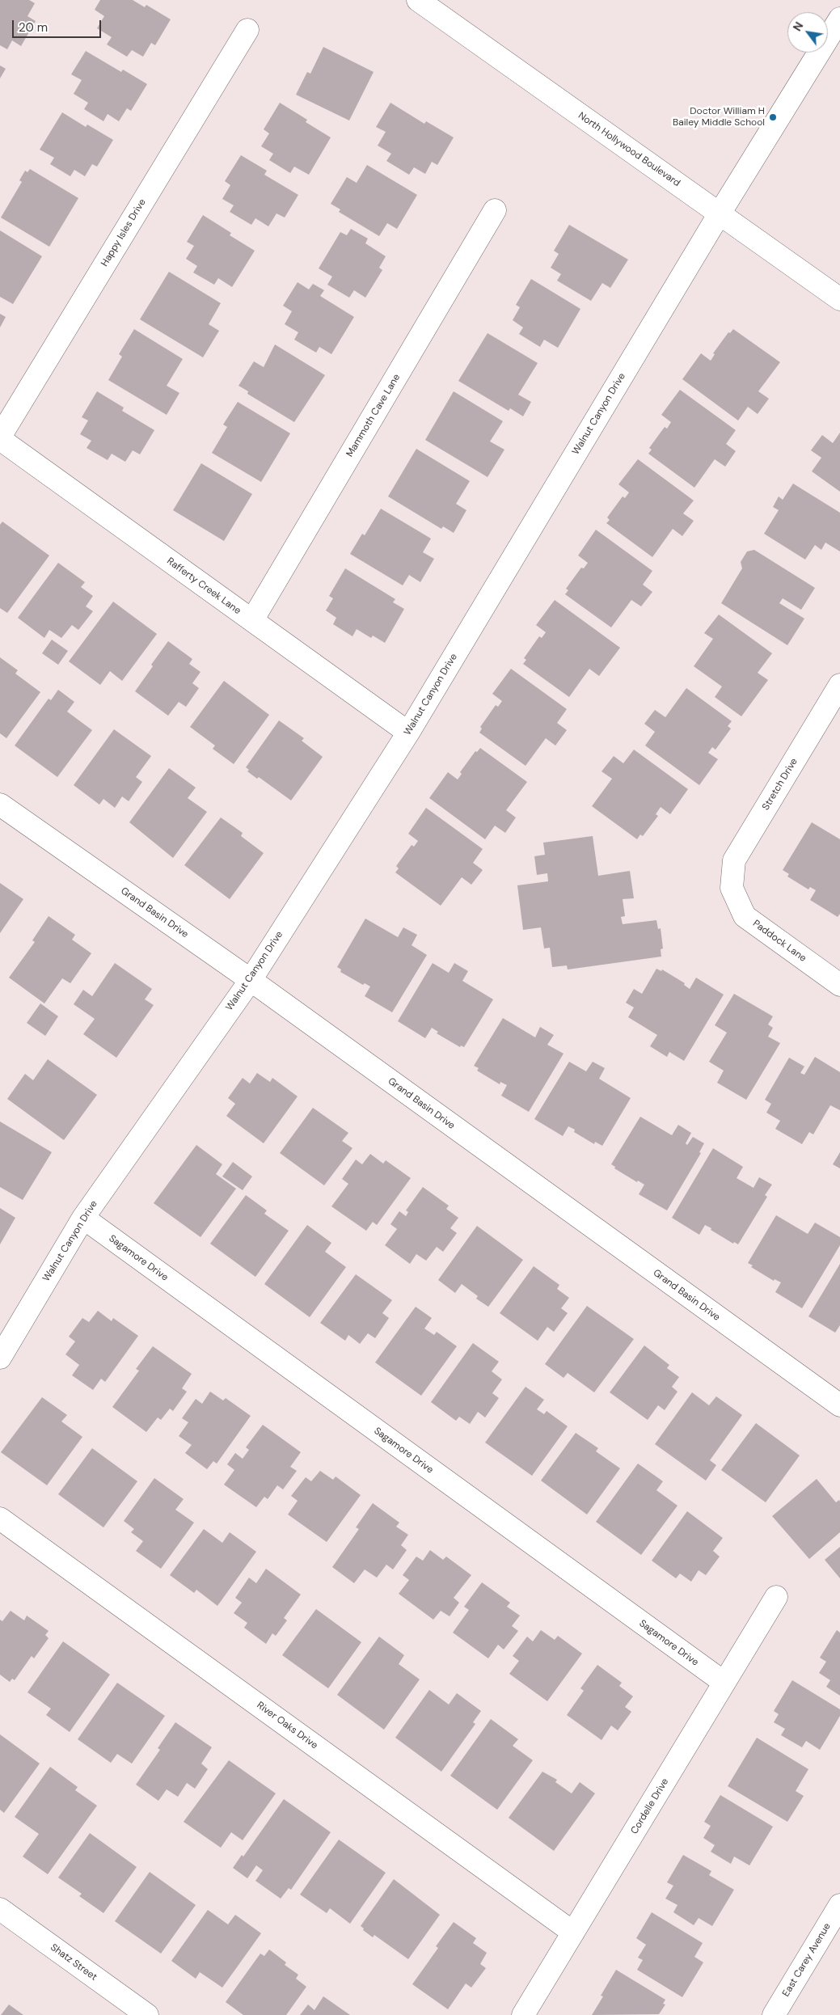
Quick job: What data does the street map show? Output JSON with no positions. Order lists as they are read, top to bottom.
{
  "streets": {
    "street": [
      "North Hollywood Boulevard",
      "Happy Isles Drive",
      "Walnut Canyon Drive",
      "Mammoth Cave Lane",
      "Rafferty Creek Lane",
      "Stretch Drive",
      "Grand Basin Drive",
      "Paddock Lane",
      "Sagamore Drive",
      "River Oaks Drive",
      "Cordelle Drive",
      "East Carey Avenue",
      "Shatz Street"
    ]
  },
  "crossings": [
    ["North Hollywood Boulevard", "Walnut Canyon Drive"],
    ["Happy Isles Drive", "Rafferty Creek Lane"],
    ["Walnut Canyon Drive", "Rafferty Creek Lane"],
    ["Walnut Canyon Drive", "Grand Basin Drive"],
    ["Walnut Canyon Drive", "Sagamore Drive"],
    ["Mammoth Cave Lane", "Rafferty Creek Lane"],
    ["Stretch Drive", "Paddock Lane"],
    ["Sagamore Drive", "Cordelle Drive"],
    ["River Oaks Drive", "Cordelle Drive"]
  ],
  "places": ["Doctor William H Bailey Middle School"],
  "scale_bar": "20 m",
  "north": "top left"
}
